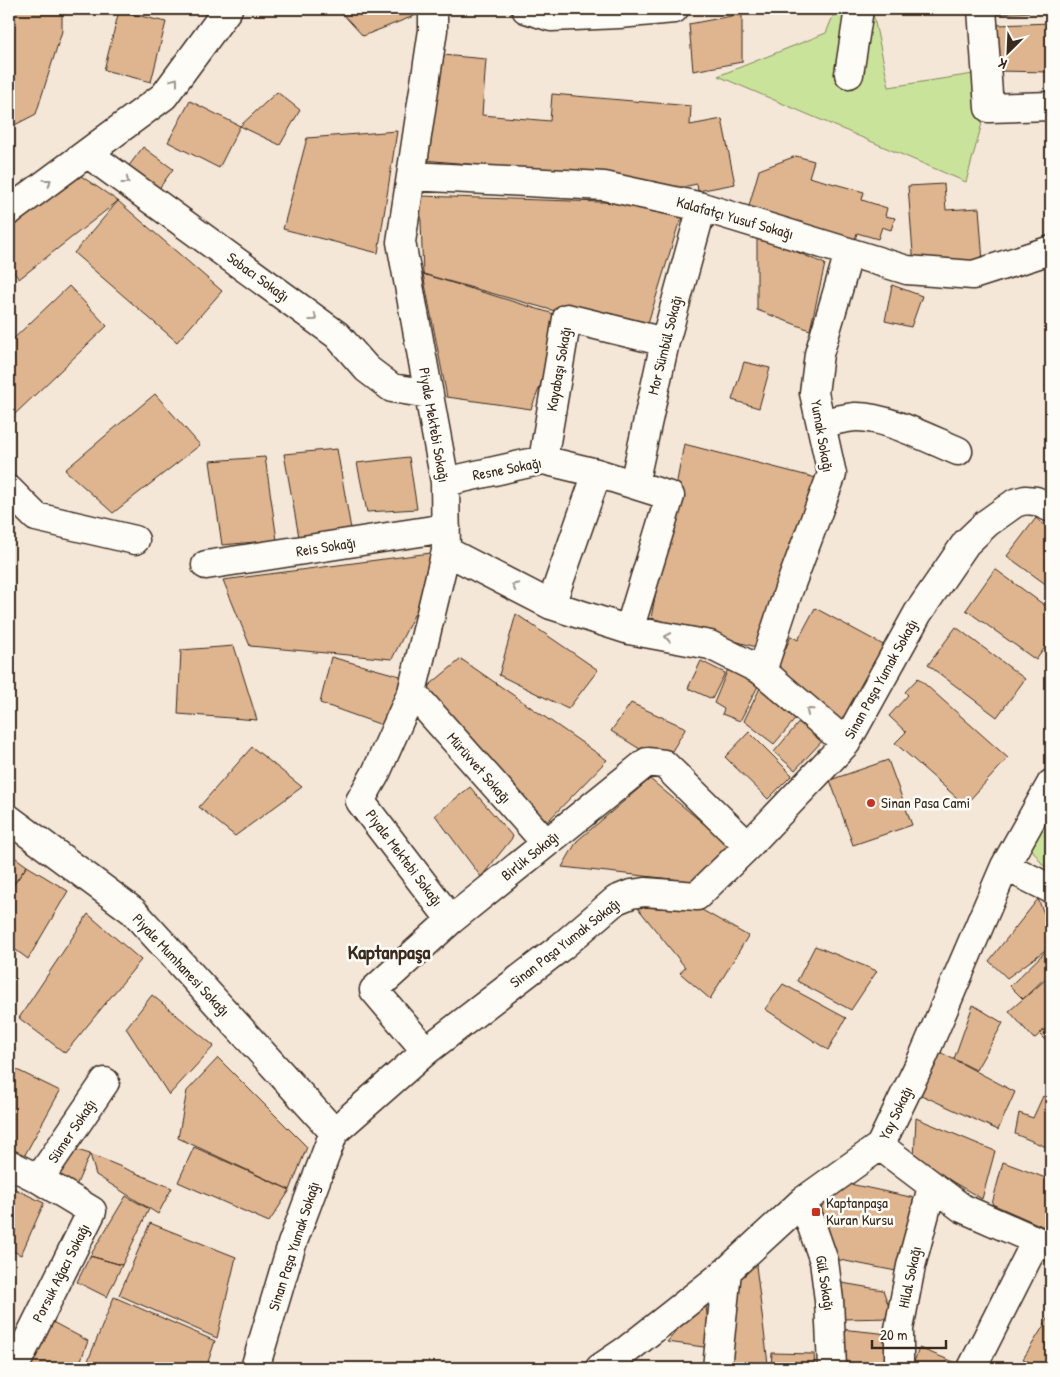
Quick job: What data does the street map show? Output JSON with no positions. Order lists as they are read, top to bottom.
{
  "streets": {
    "street": [
      "Kalafatçı Yusuf Sokağı",
      "Sobacı Sokağı",
      "Mor Sümbül Sokağı",
      "Kayabaşı Sokağı",
      "Piyale Mektebi Sokağı",
      "Yumak Sokağı",
      "Resne Sokağı",
      "Reis Sokağı",
      "Sinan Paşa Yumak Sokağı",
      "Mürüvvet Sokağı",
      "Birlik Sokağı",
      "Piyale Mumhanesi Sokağı",
      "Yay Sokağı",
      "Sümer Sokağı",
      "Porsuk Ağacı Sokağı",
      "Hilal Sokağı",
      "Gül Sokağı"
    ]
  },
  "crossings": [
    ["Kalafatçı Yusuf Sokağı", "Mor Sümbül Sokağı"],
    ["Kalafatçı Yusuf Sokağı", "Piyale Mektebi Sokağı"],
    ["Kalafatçı Yusuf Sokağı", "Yumak Sokağı"],
    ["Sobacı Sokağı", "Piyale Mektebi Sokağı"],
    ["Mor Sümbül Sokağı", "Kayabaşı Sokağı"],
    ["Mor Sümbül Sokağı", "Resne Sokağı"],
    ["Kayabaşı Sokağı", "Resne Sokağı"],
    ["Piyale Mektebi Sokağı", "Resne Sokağı"],
    ["Piyale Mektebi Sokağı", "Reis Sokağı"],
    ["Piyale Mektebi Sokağı", "Mürüvvet Sokağı"],
    ["Piyale Mektebi Sokağı", "Birlik Sokağı"],
    ["Sinan Paşa Yumak Sokağı", "Birlik Sokağı"],
    ["Sinan Paşa Yumak Sokağı", "Piyale Mumhanesi Sokağı"],
    ["Mürüvvet Sokağı", "Birlik Sokağı"],
    ["Yay Sokağı", "Gül Sokağı"],
    ["Sümer Sokağı", "Porsuk Ağacı Sokağı"]
  ],
  "one_way": ["Sobacı Sokağı"],
  "districts": ["Kaptanpaşa"],
  "places": {
    "other": ["Sinan Pasa Cami"],
    "transit": ["Kaptanpaşa Kuran Kursu"]
  },
  "scale_bar": "20 m",
  "north": "bottom left"
}
